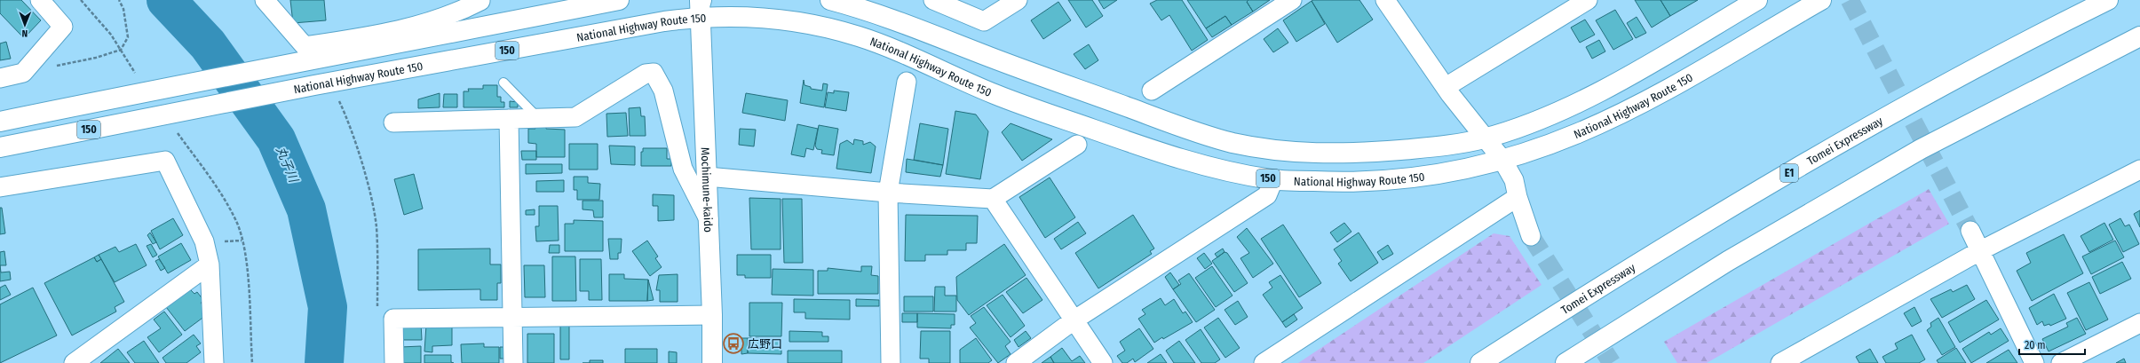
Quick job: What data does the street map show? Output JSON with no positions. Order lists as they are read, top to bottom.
{
  "streets": {
    "main road": [
      "National Highway Route 150",
      "150",
      "Tomei Expressway",
      "E1",
      "Mochimune-kaido"
    ]
  },
  "crossings": [
    ["National Highway Route 150", "Mochimune-kaido"]
  ],
  "water": ["丸子川"],
  "places": {
    "bus stop": ["広野口"]
  },
  "scale_bar": "20 m",
  "north": "bottom"
}
